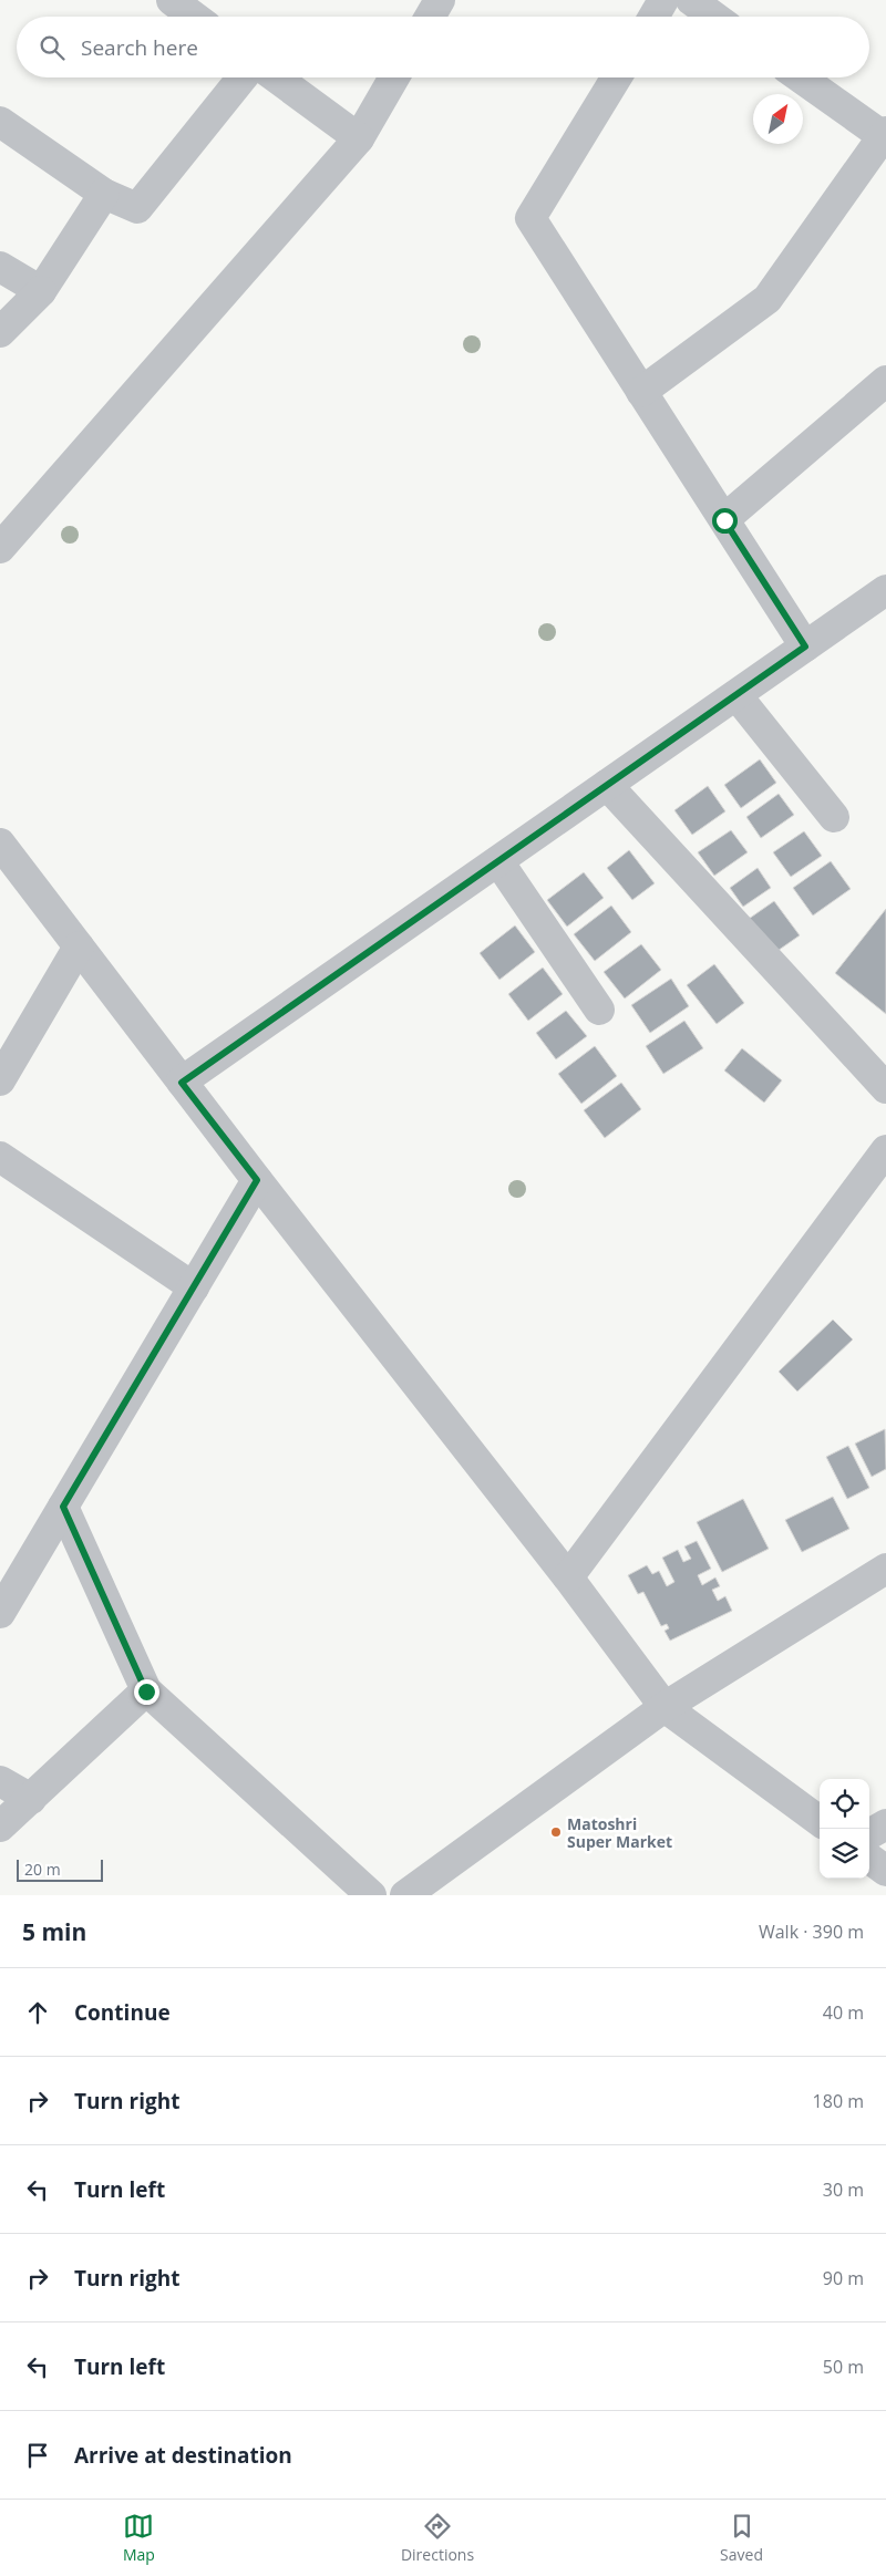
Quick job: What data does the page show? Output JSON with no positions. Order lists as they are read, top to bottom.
{
  "places": ["Matoshri Super Market"],
  "scale_bar": "20 m",
  "north": "top right",
  "page": {
    "search": "Search here",
    "scale": "20 m",
    "heading": ["5 min", "Walk · 390 m"],
    "list": [
      ["Continue", "40 m"],
      ["Turn right", "180 m"],
      ["Turn left", "30 m"],
      ["Turn right", "90 m"],
      ["Turn left", "50 m"],
      "Arrive at destination"
    ],
    "nav": ["Map", "Directions", "Saved"]
  }
}
